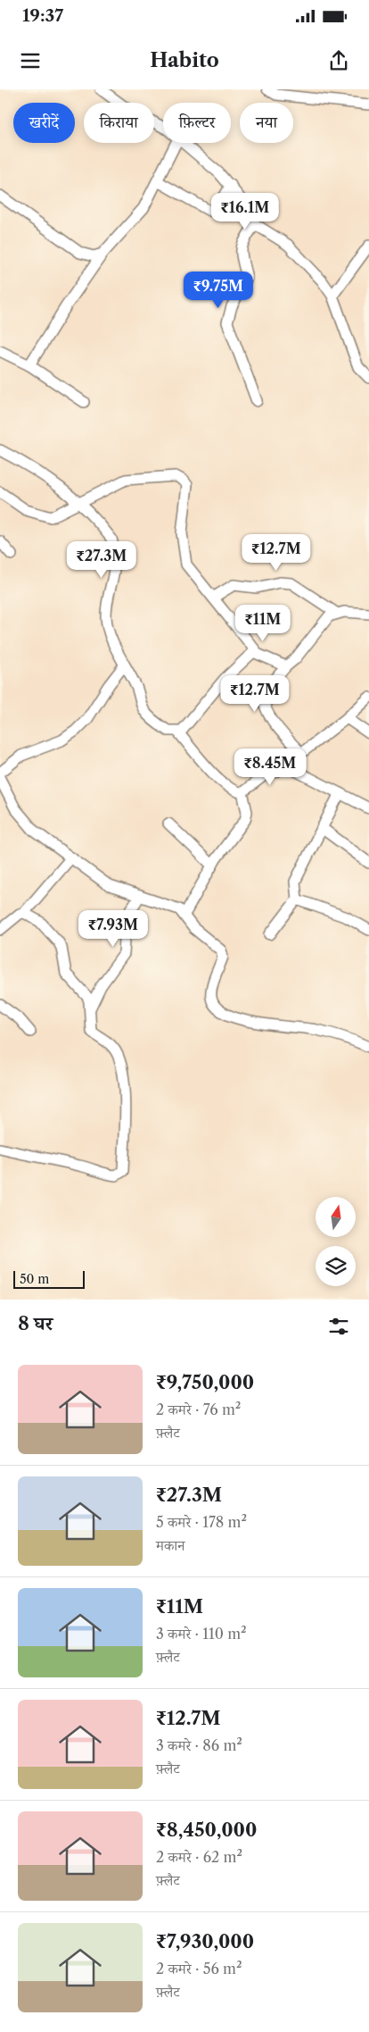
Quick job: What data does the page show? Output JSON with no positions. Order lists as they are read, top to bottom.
{
  "scale_bar": "50 m",
  "north": "top",
  "page": {
    "status": "19:37",
    "header": "Habito",
    "chip": [
      "खरीदें",
      "किराया",
      "फ़िल्टर",
      "नया"
    ],
    "price": [
      "₹16.1M",
      "₹9.75M",
      "₹12.7M",
      "₹27.3M",
      "₹11M",
      "₹12.7M",
      "₹8.45M",
      "₹7.93M"
    ],
    "scale": "50 m",
    "heading": "8 घर",
    "list": [
      {
        "name": "₹9,750,000",
        "note": "2 कमरे · 76 m² · फ़्लैट"
      },
      {
        "name": "₹27.3M",
        "note": "5 कमरे · 178 m² · मकान"
      },
      {
        "name": "₹11M",
        "note": "3 कमरे · 110 m² · फ़्लैट"
      },
      {
        "name": "₹12.7M",
        "note": "3 कमरे · 86 m² · फ़्लैट"
      },
      {
        "name": "₹8,450,000",
        "note": "2 कमरे · 62 m² · फ़्लैट"
      },
      {
        "name": "₹7,930,000",
        "note": "2 कमरे · 56 m² · फ़्लैट"
      }
    ]
  }
}
